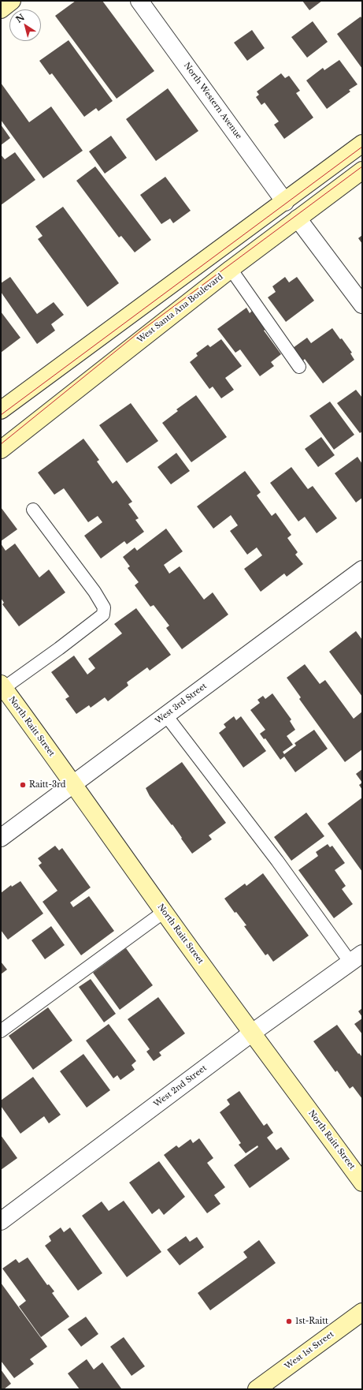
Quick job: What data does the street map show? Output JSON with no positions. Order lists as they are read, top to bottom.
{
  "streets": {
    "main road": ["West Santa Ana Boulevard", "North Raitt Street", "West 1st Street"],
    "street": ["North Western Avenue", "West 3rd Street", "West 2nd Street"]
  },
  "crossings": [
    ["West 3rd Street", "North Raitt Street"],
    ["North Raitt Street", "West 2nd Street"]
  ],
  "places": ["Raitt-3rd", "1st-Raitt"],
  "north": "top left"
}
